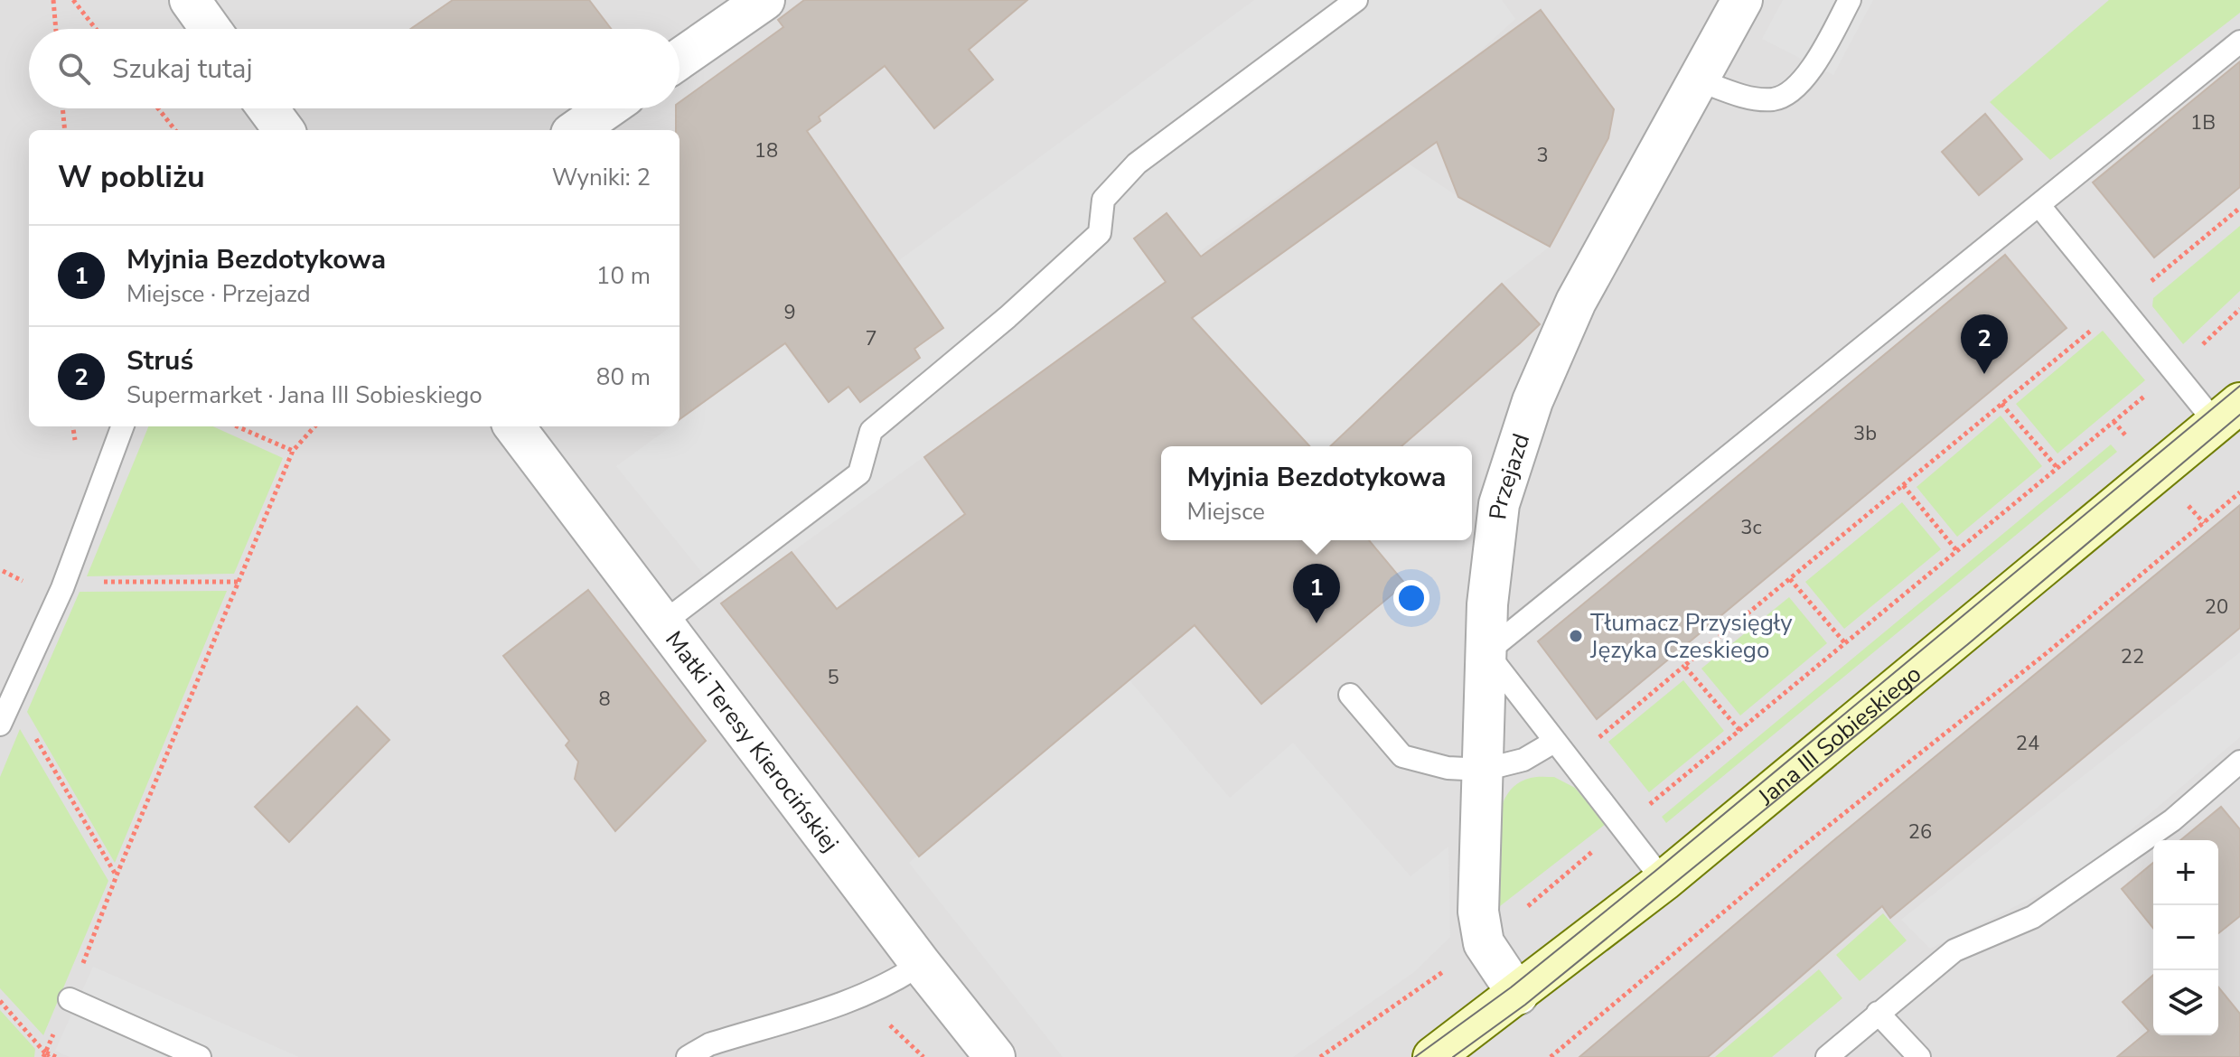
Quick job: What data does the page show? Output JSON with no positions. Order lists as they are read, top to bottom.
{
  "streets": {
    "street": ["Przejazd", "Jana III Sobieskiego", "Matki Teresy Kierocińskiej"]
  },
  "crossings": [
    ["Przejazd", "Jana III Sobieskiego"]
  ],
  "places": ["Tłumacz Przysięgły Języka Czeskiego"],
  "house_numbers": [
    "1B",
    "18",
    "3",
    "9",
    "7",
    "3b",
    "3c",
    "20",
    "22",
    "5",
    "8",
    "24",
    "26"
  ],
  "page": {
    "search": "Szukaj tutaj",
    "heading": ["W pobliżu", "Wyniki: 2"],
    "list": [
      {
        "mark": "1",
        "name": "Myjnia Bezdotykowa",
        "note": "Miejsce · Przejazd",
        "value": "10 m"
      },
      {
        "mark": "2",
        "name": "Struś",
        "note": "Supermarket · Jana III Sobieskiego",
        "value": "80 m"
      }
    ],
    "pins": ["2", "1"],
    "popup": ["Myjnia Bezdotykowa", "Miejsce"],
    "map_buttons": ["+", "−"]
  }
}
